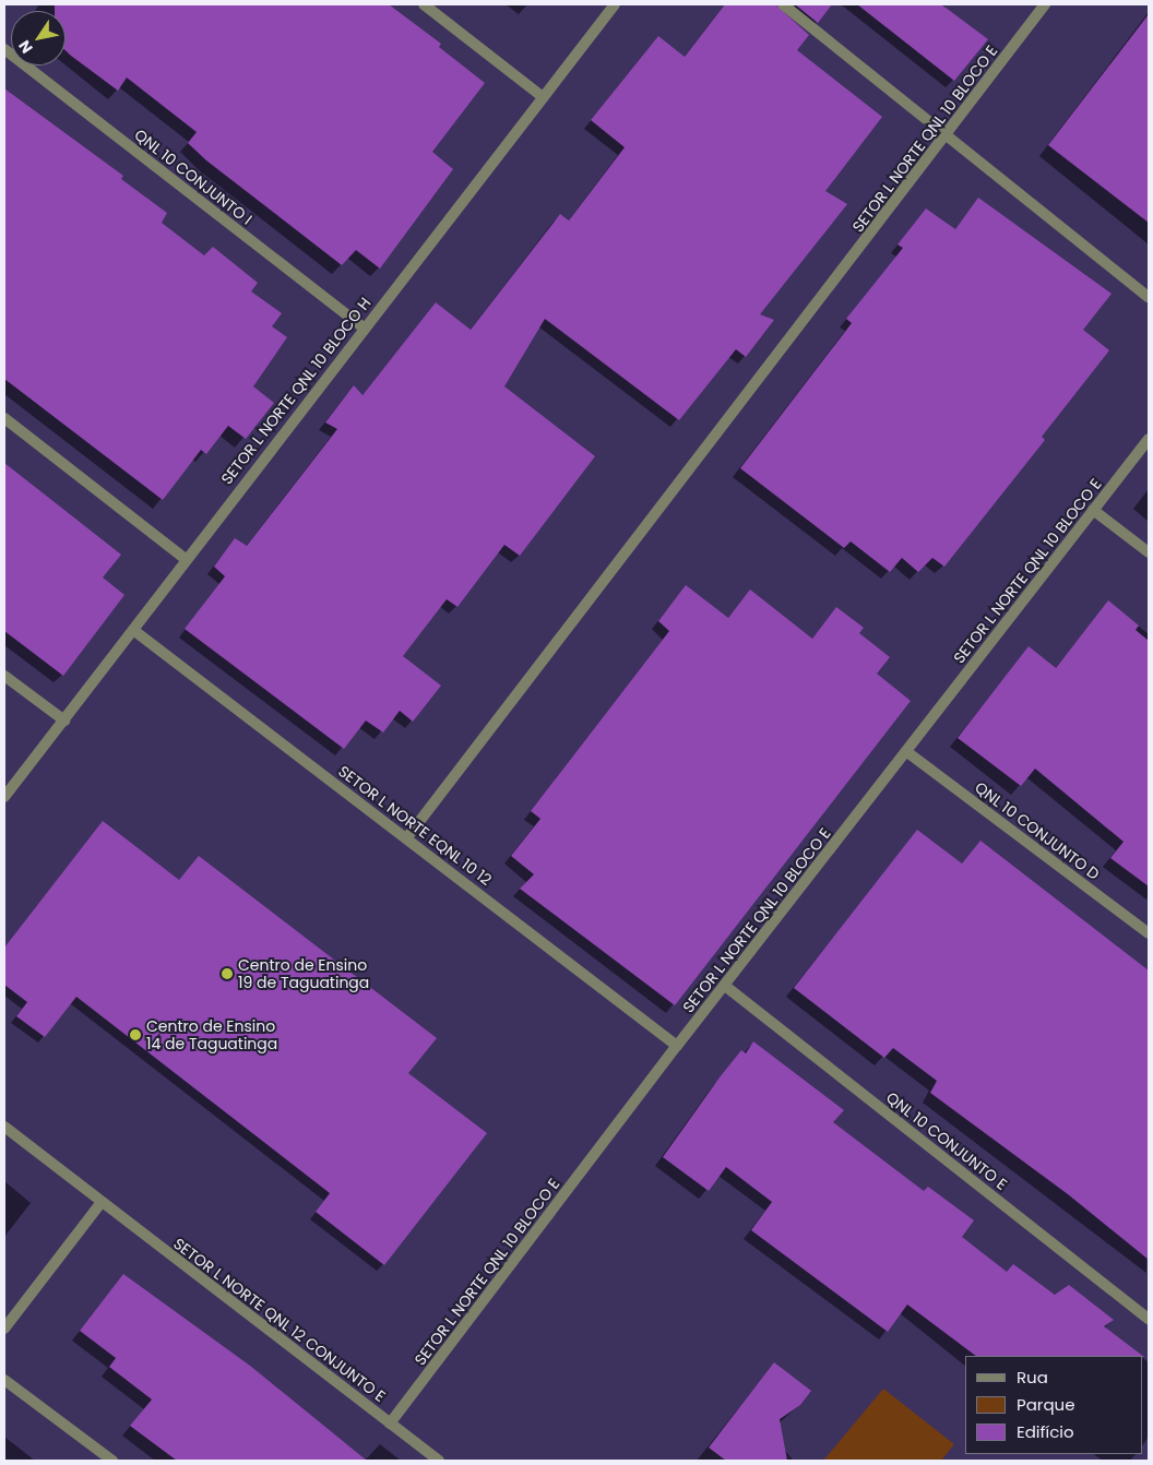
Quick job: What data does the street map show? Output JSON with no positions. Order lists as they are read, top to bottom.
{
  "streets": {
    "street": [
      "SETOR L NORTE QNL 10 BLOCO E",
      "QNL 10 CONJUNTO I",
      "SETOR L NORTE QNL 10 BLOCO H",
      "SETOR L NORTE EQNL 10 12",
      "QNL 10 CONJUNTO D",
      "QNL 10 CONJUNTO E",
      "SETOR L NORTE QNL 12 CONJUNTO E"
    ]
  },
  "crossings": [
    ["SETOR L NORTE QNL 10 BLOCO E", "SETOR L NORTE EQNL 10 12"],
    ["SETOR L NORTE QNL 10 BLOCO E", "QNL 10 CONJUNTO D"],
    ["SETOR L NORTE QNL 10 BLOCO E", "QNL 10 CONJUNTO E"],
    ["SETOR L NORTE QNL 10 BLOCO E", "SETOR L NORTE QNL 12 CONJUNTO E"],
    ["QNL 10 CONJUNTO I", "SETOR L NORTE QNL 10 BLOCO H"],
    ["SETOR L NORTE QNL 10 BLOCO H", "SETOR L NORTE EQNL 10 12"]
  ],
  "places": ["Centro de Ensino 19 de Taguatinga", "Centro de Ensino 14 de Taguatinga"],
  "legend": ["Rua", "Parque", "Edifício"],
  "north": "bottom left"
}
